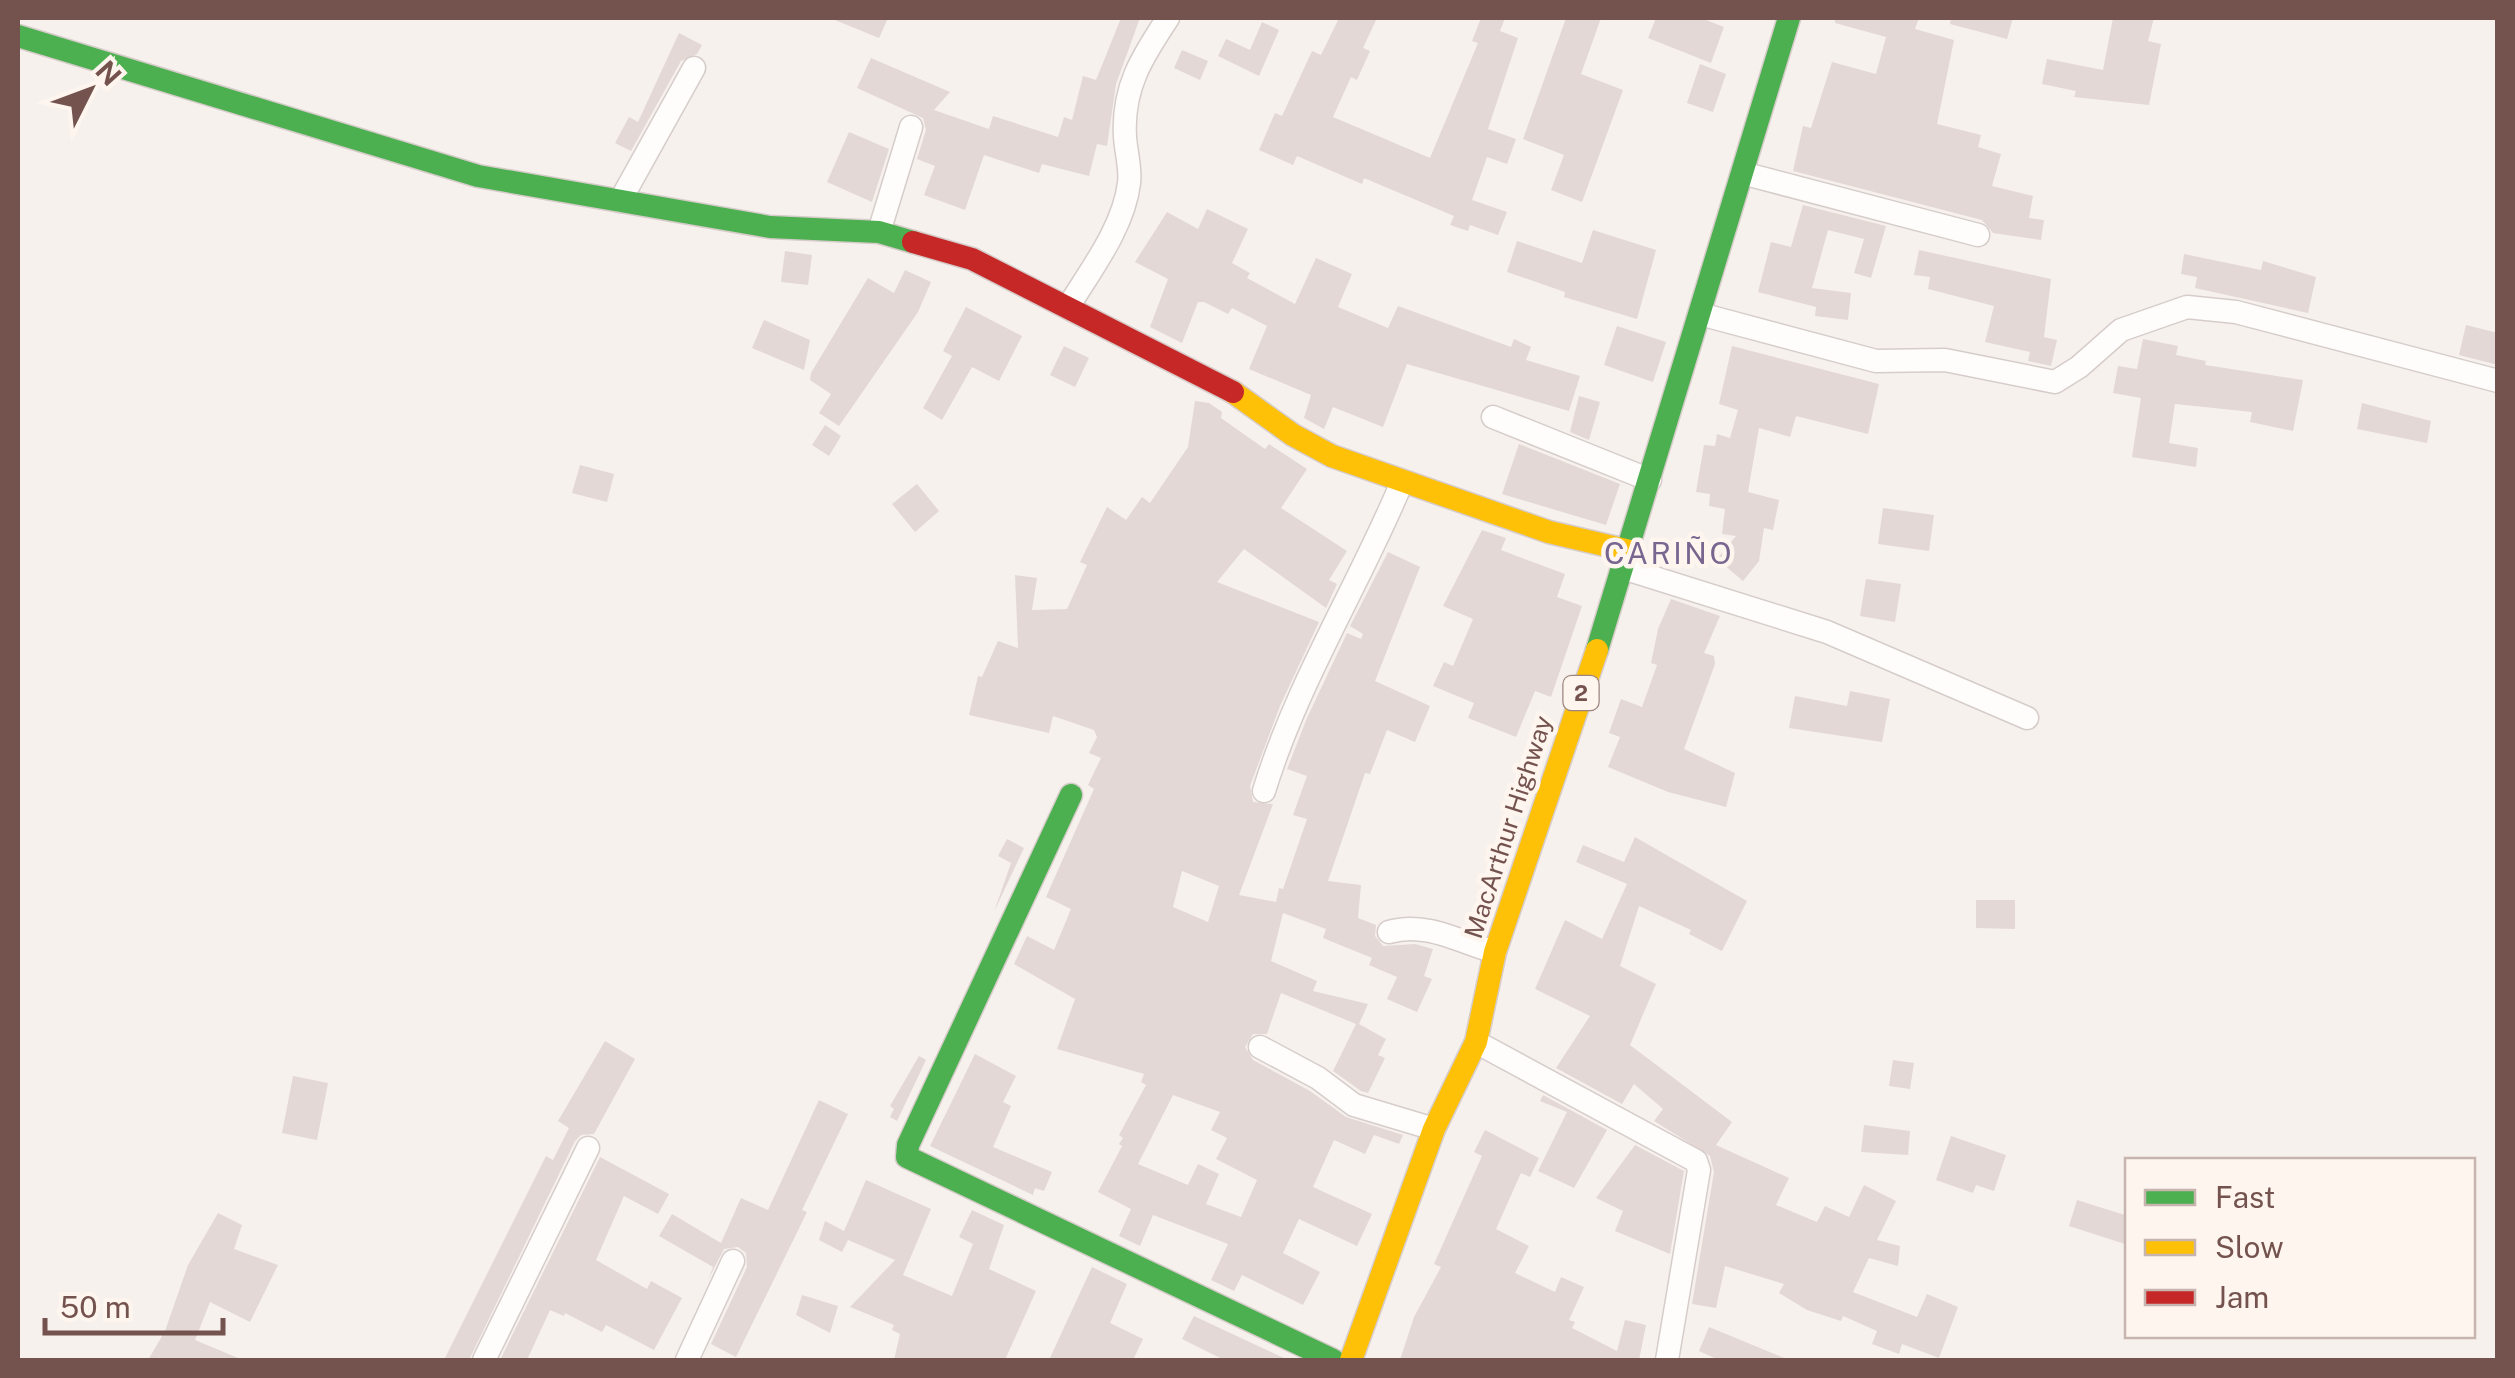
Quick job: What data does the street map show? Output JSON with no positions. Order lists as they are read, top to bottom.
{
  "streets": {
    "main road": ["2", "MacArthur Highway"]
  },
  "districts": ["CARIÑO"],
  "legend": ["Fast", "Slow", "Jam"],
  "scale_bar": "50 m",
  "north": "top right"
}
